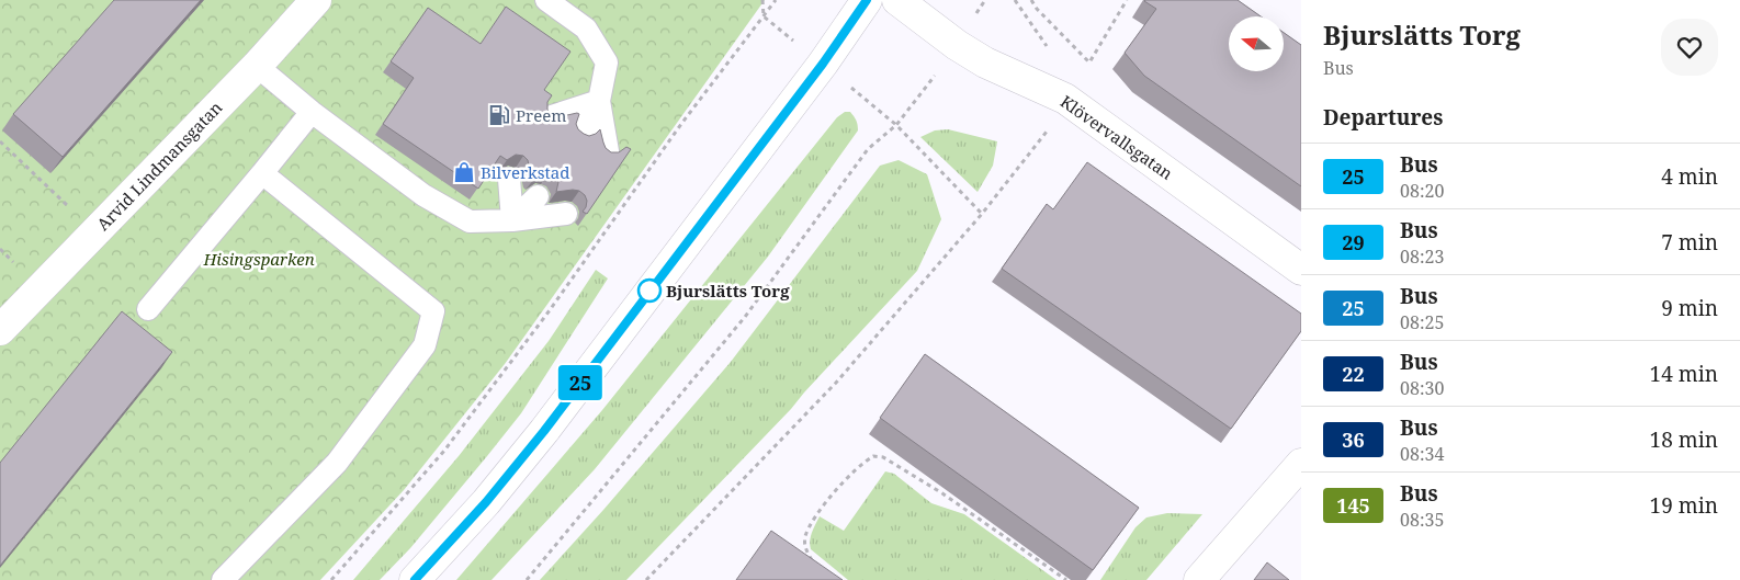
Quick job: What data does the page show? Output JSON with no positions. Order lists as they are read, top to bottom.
{
  "streets": {
    "street": ["Klövervallsgatan", "Arvid Lindmansgatan"]
  },
  "parks": ["Hisingsparken"],
  "places": {
    "fuel station": ["Preem"],
    "shop": ["Bilverkstad"],
    "other": ["Bjurslätts Torg"]
  },
  "lines": ["bus line 25"],
  "north": "left",
  "page": {
    "on_map": "25",
    "heading": [
      ["Bjurslätts Torg", "Bus"],
      "Departures"
    ],
    "list": [
      {
        "mark": "25",
        "name": "Bus",
        "note": "08:20",
        "value": "4 min"
      },
      {
        "mark": "29",
        "name": "Bus",
        "note": "08:23",
        "value": "7 min"
      },
      {
        "mark": "25",
        "name": "Bus",
        "note": "08:25",
        "value": "9 min"
      },
      {
        "mark": "22",
        "name": "Bus",
        "note": "08:30",
        "value": "14 min"
      },
      {
        "mark": "36",
        "name": "Bus",
        "note": "08:34",
        "value": "18 min"
      },
      {
        "mark": "145",
        "name": "Bus",
        "note": "08:35",
        "value": "19 min"
      }
    ]
  }
}
